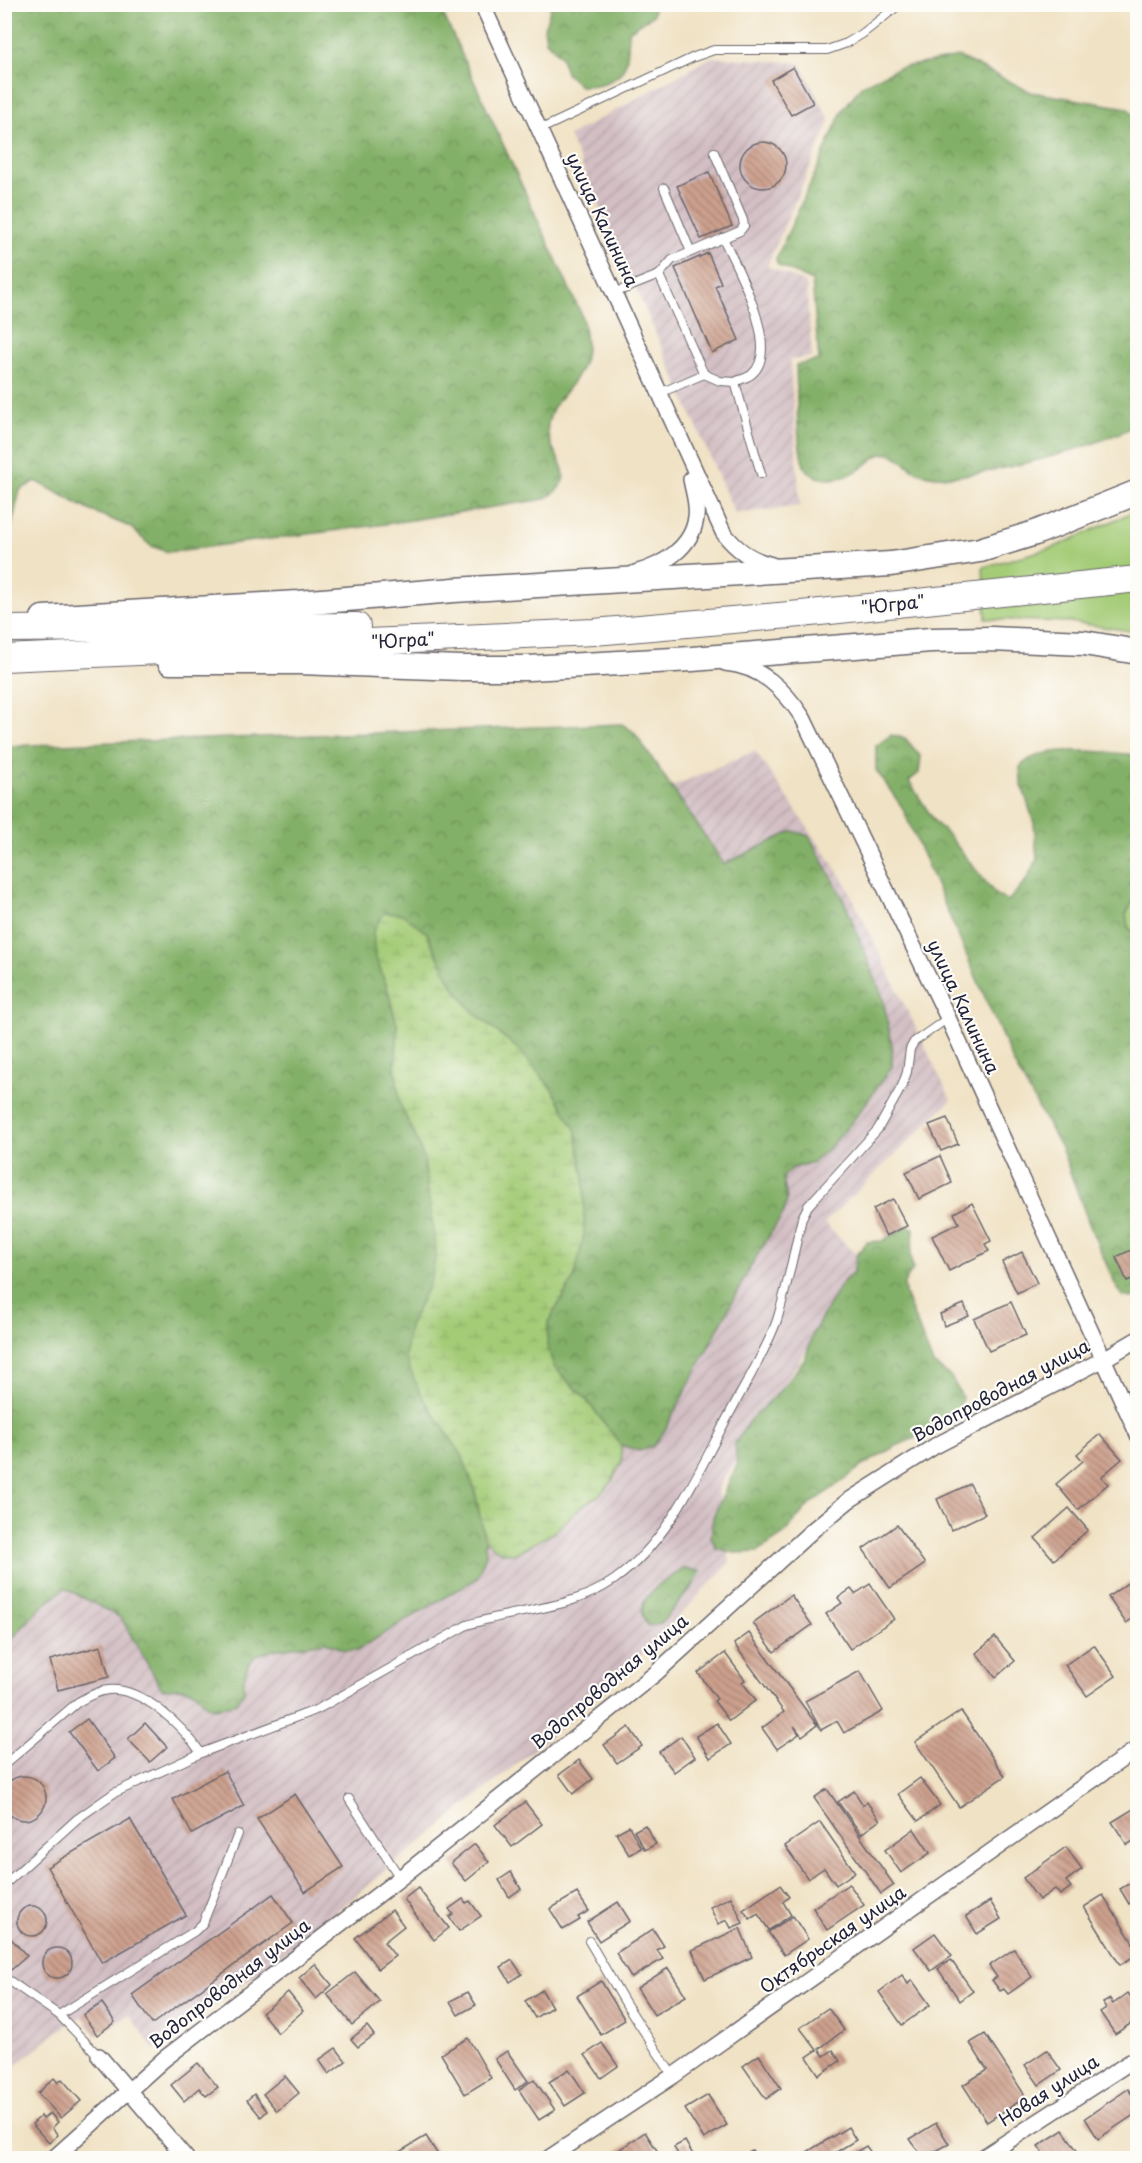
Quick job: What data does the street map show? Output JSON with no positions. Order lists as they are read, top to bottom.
{
  "streets": {
    "highway": ["\"Югра\""],
    "street": [
      "улица Калинина",
      "Водопроводная улица",
      "Октябрьская улица",
      "Новая улица"
    ]
  },
  "crossings": [
    ["улица Калинина", "Водопроводная улица"]
  ]
}
